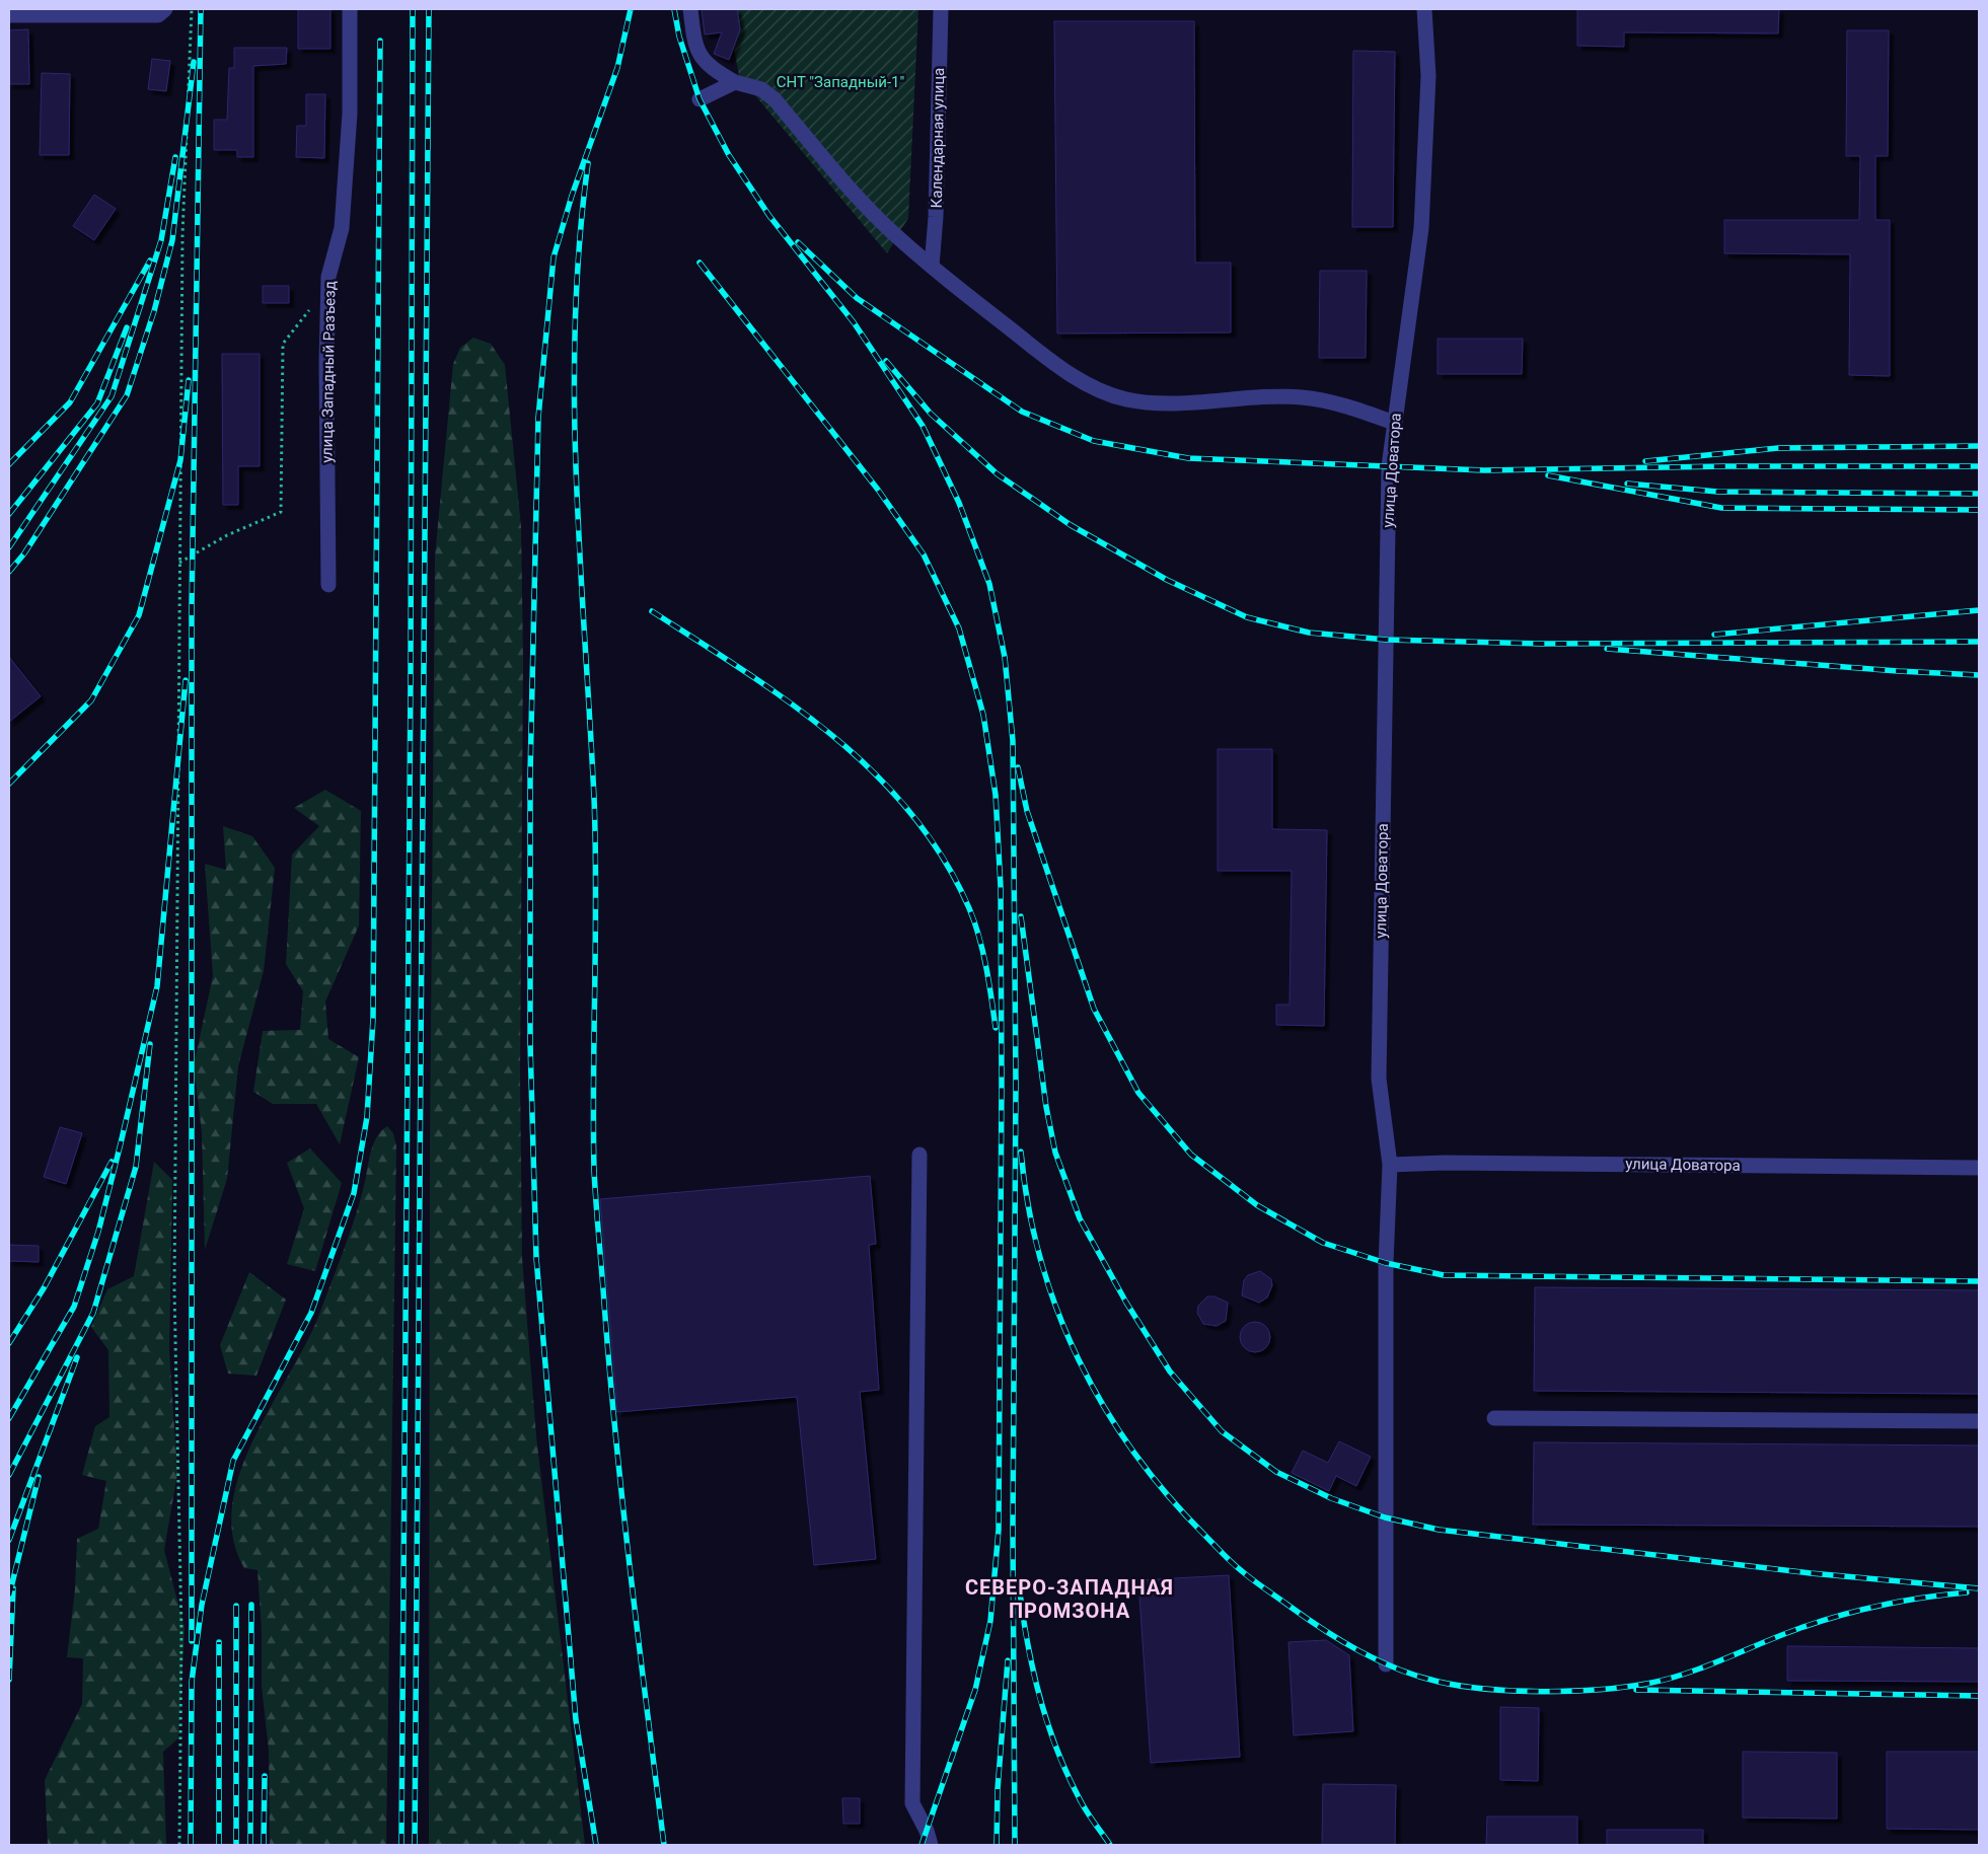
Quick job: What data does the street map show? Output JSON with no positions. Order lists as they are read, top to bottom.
{
  "streets": {
    "street": ["Календарная улица", "улица Западный Разъезд", "улица Доватора"]
  },
  "districts": ["СЕВЕРО-ЗАПАДНАЯ ПРОМЗОНА"],
  "parks": ["СНТ \"Западный-1\""]
}
